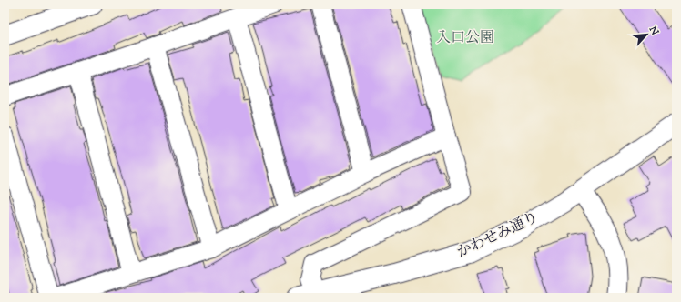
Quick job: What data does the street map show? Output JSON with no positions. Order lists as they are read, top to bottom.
{
  "streets": {
    "street": ["かわせみ通り"]
  },
  "parks": ["入口公園"],
  "north": "top right"
}
